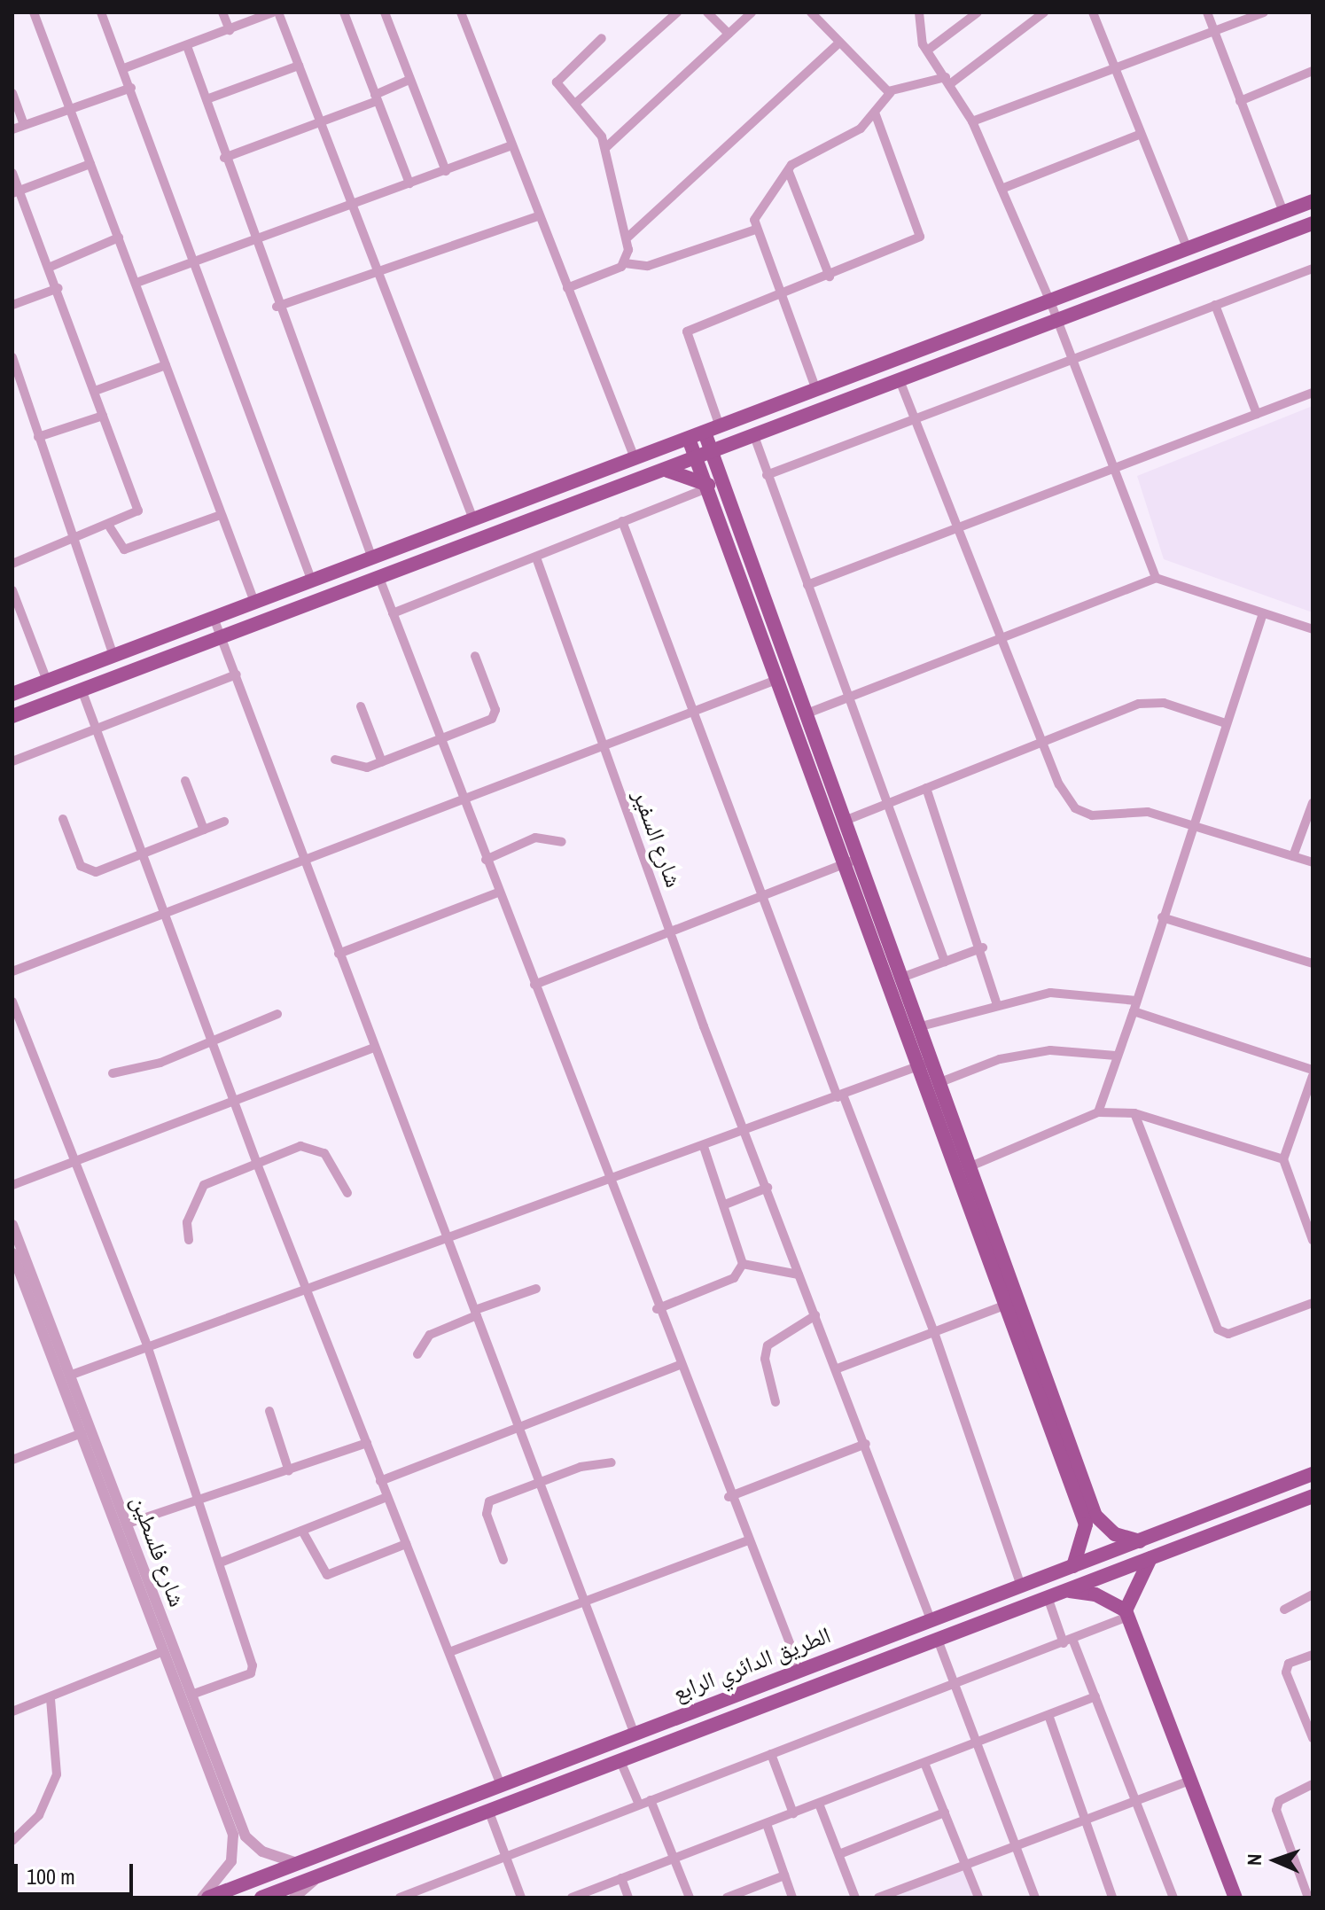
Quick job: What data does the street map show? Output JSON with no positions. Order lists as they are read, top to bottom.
{
  "streets": {
    "main road": ["الطريق الدائري الرابع"],
    "street": ["شارع السفير", "شارع فلسطين"]
  },
  "crossings": [
    ["شارع السفير", "الطريق الدائري الرابع"],
    ["شارع فلسطين", "الطريق الدائري الرابع"]
  ],
  "scale_bar": "100 m",
  "north": "left"
}
